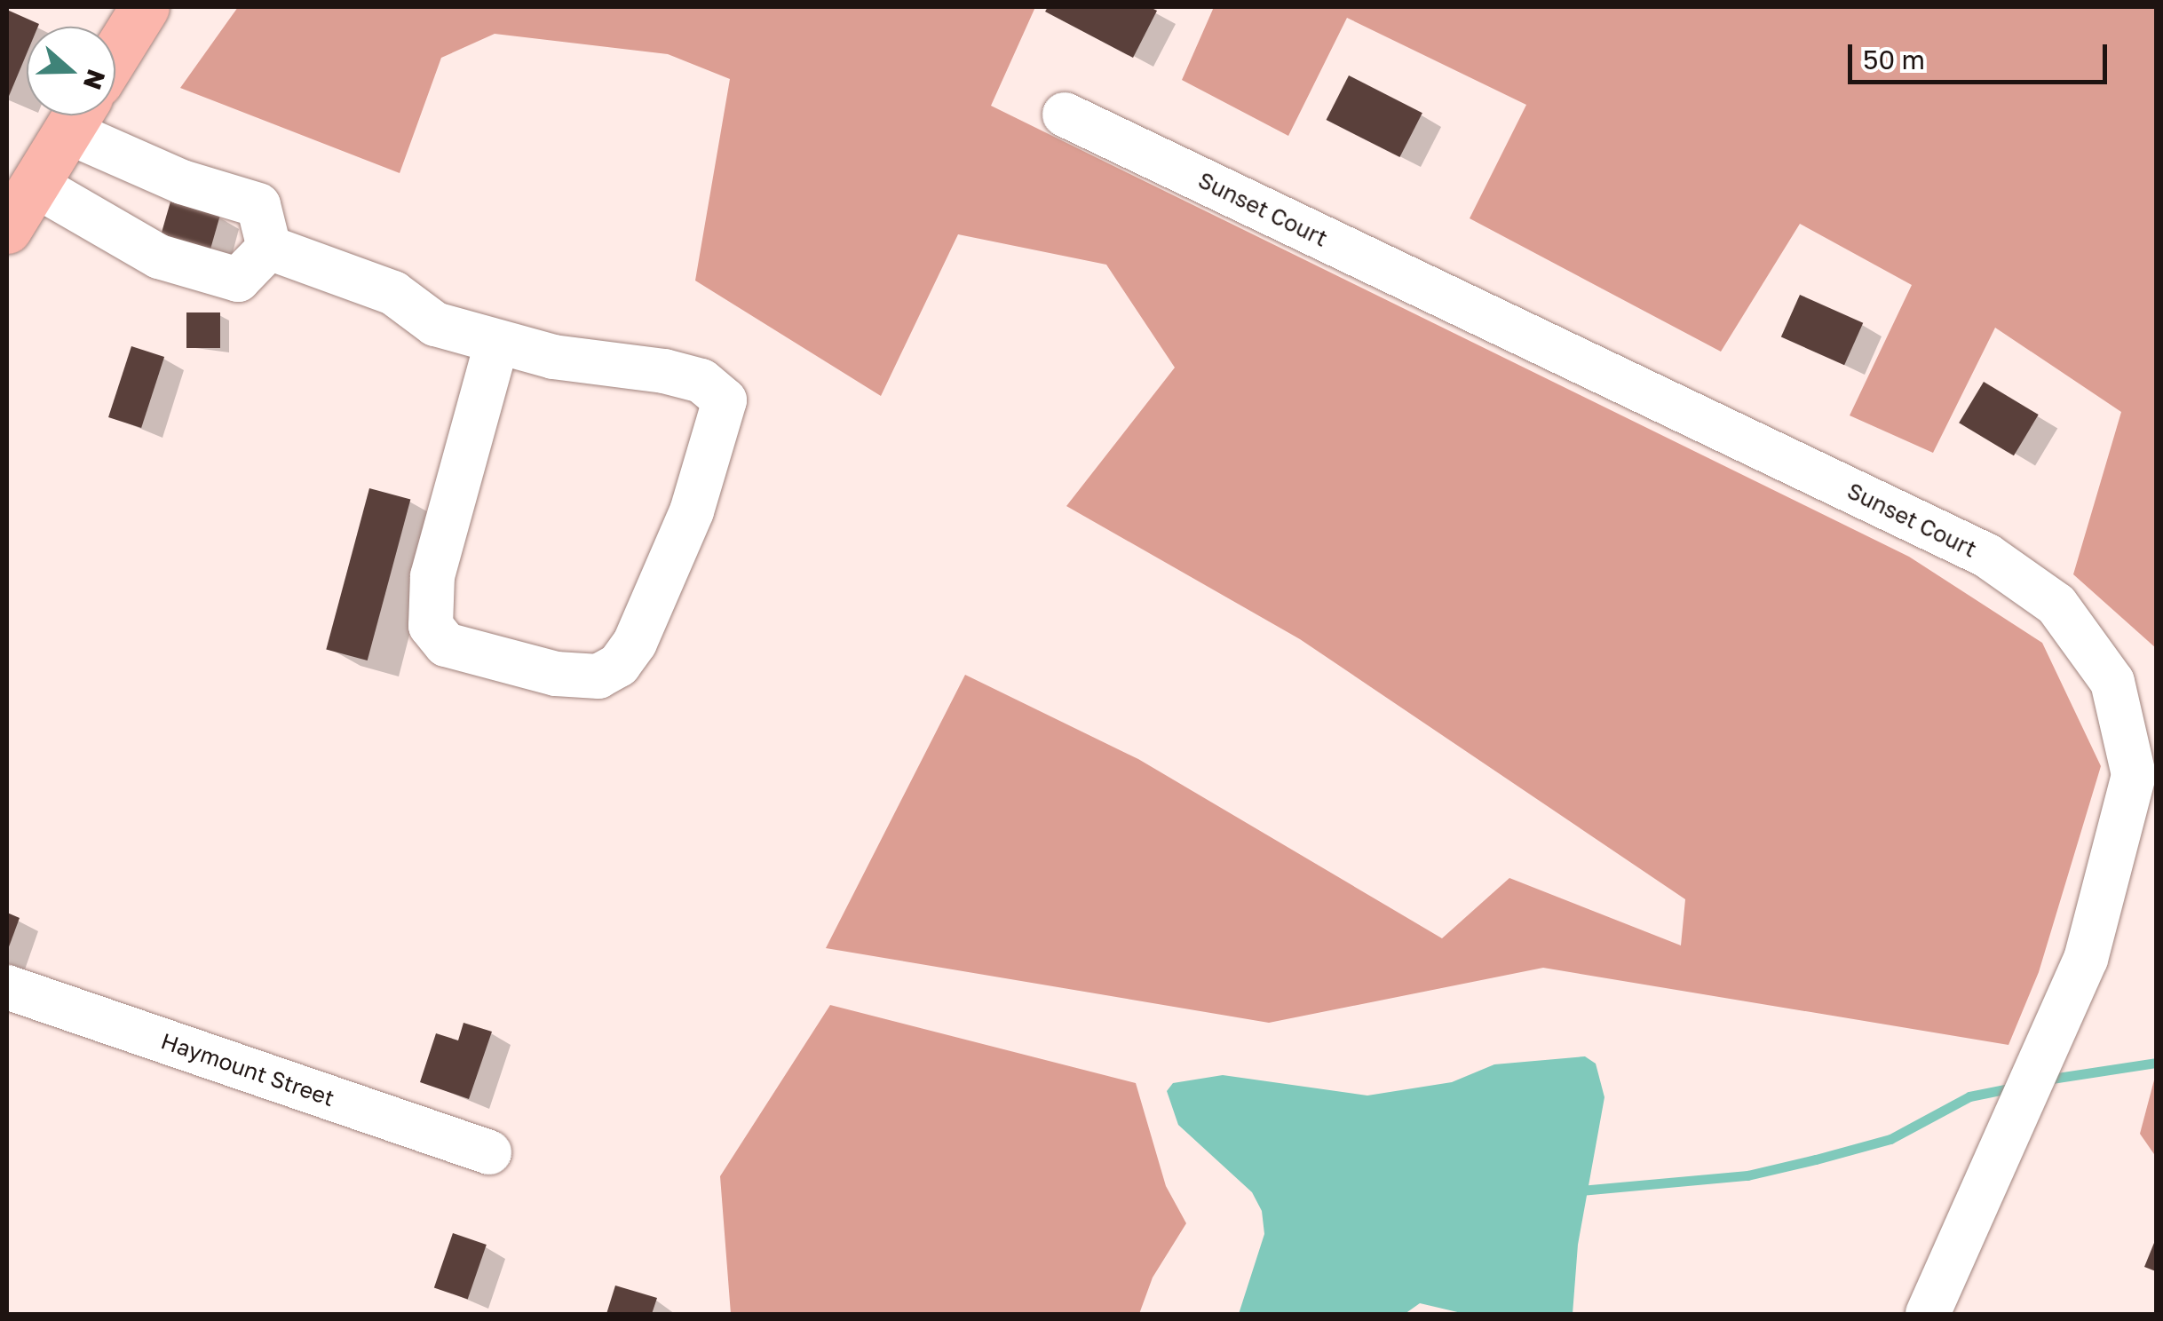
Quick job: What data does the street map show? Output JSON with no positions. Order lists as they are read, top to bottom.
{
  "streets": {
    "street": ["Sunset Court", "Haymount Street"]
  },
  "scale_bar": "50 m",
  "north": "right"
}
